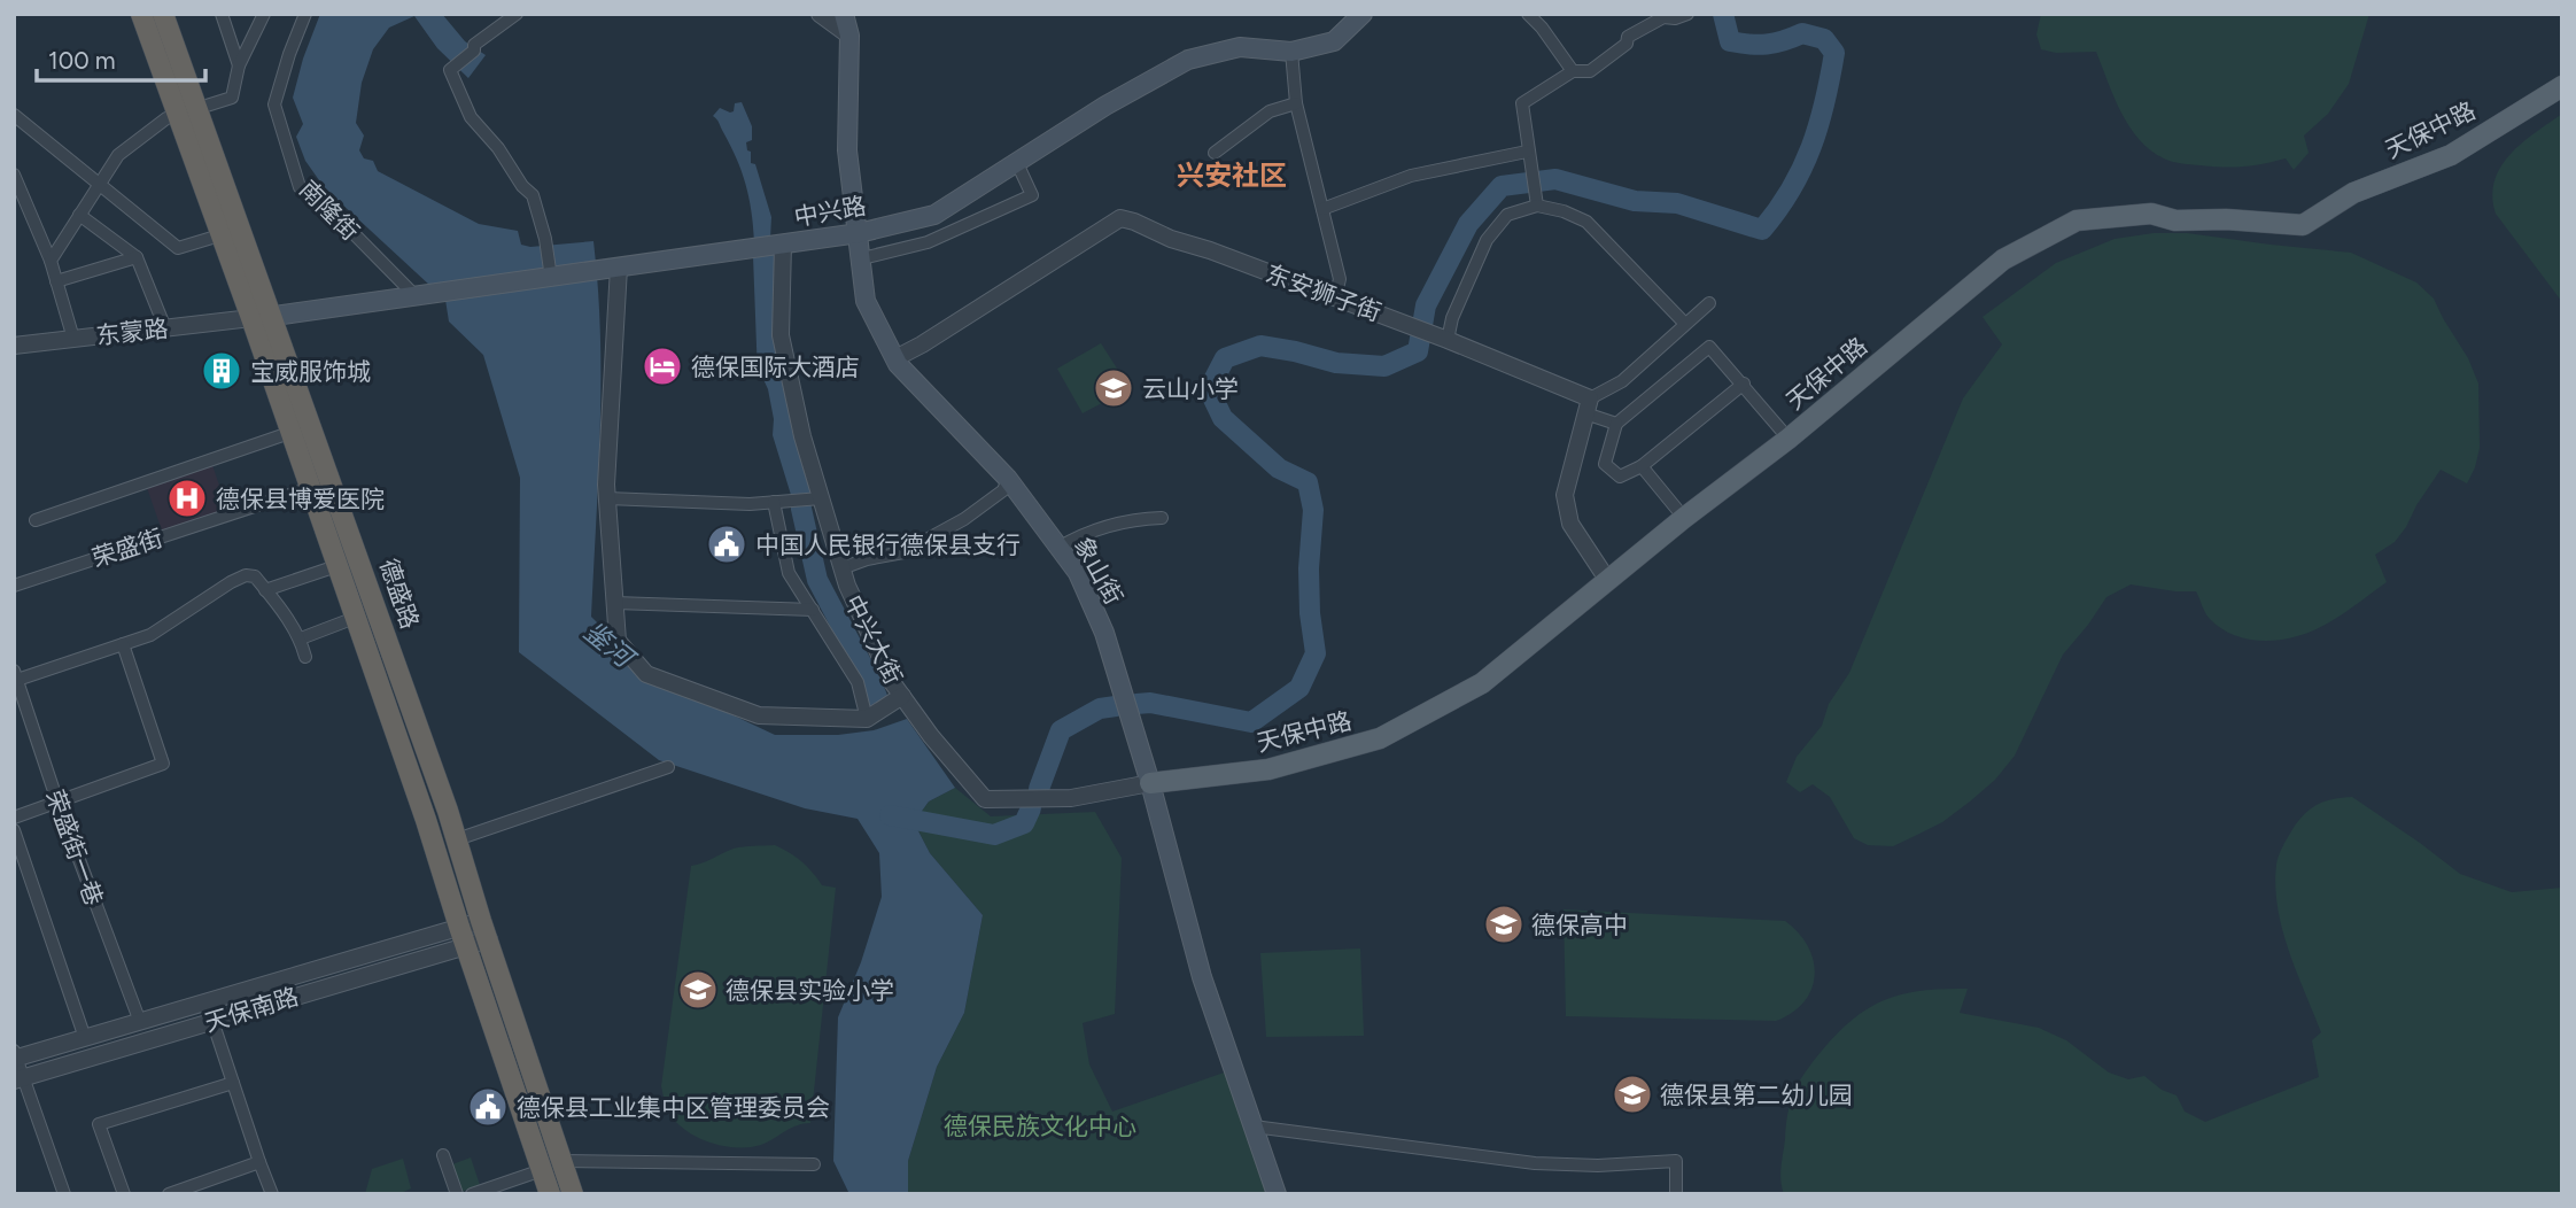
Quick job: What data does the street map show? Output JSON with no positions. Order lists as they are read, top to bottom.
{
  "streets": {
    "highway": ["德盛路"],
    "main road": ["天保中路", "中兴路", "象山街"],
    "street": [
      "南隆街",
      "东安狮子街",
      "东蒙路",
      "荣盛街",
      "中兴大街",
      "荣盛街一巷",
      "天保南路"
    ]
  },
  "crossings": [
    ["天保中路", "象山街"],
    ["天保中路", "中兴大街"],
    ["南隆街", "中兴路"],
    ["中兴路", "东蒙路"],
    ["中兴路", "象山街"],
    ["中兴路", "德盛路"],
    ["中兴路", "中兴大街"],
    ["东安狮子街", "象山街"],
    ["荣盛街", "德盛路"],
    ["象山街", "中兴大街"],
    ["德盛路", "天保南路"],
    ["荣盛街一巷", "天保南路"]
  ],
  "districts": ["兴安社区"],
  "water": ["鉴河"],
  "parks": ["德保民族文化中心"],
  "places": {
    "hotel": ["德保国际大酒店"],
    "building": ["宝威服饰城"],
    "school or university": [
      "云山小学",
      "德保高中",
      "德保县实验小学",
      "德保县第二幼儿园"
    ],
    "hospital": ["德保县博爱医院"],
    "public building": ["中国人民银行德保县支行", "德保县工业集中区管理委员会"]
  },
  "scale_bar": "100 m"
}
